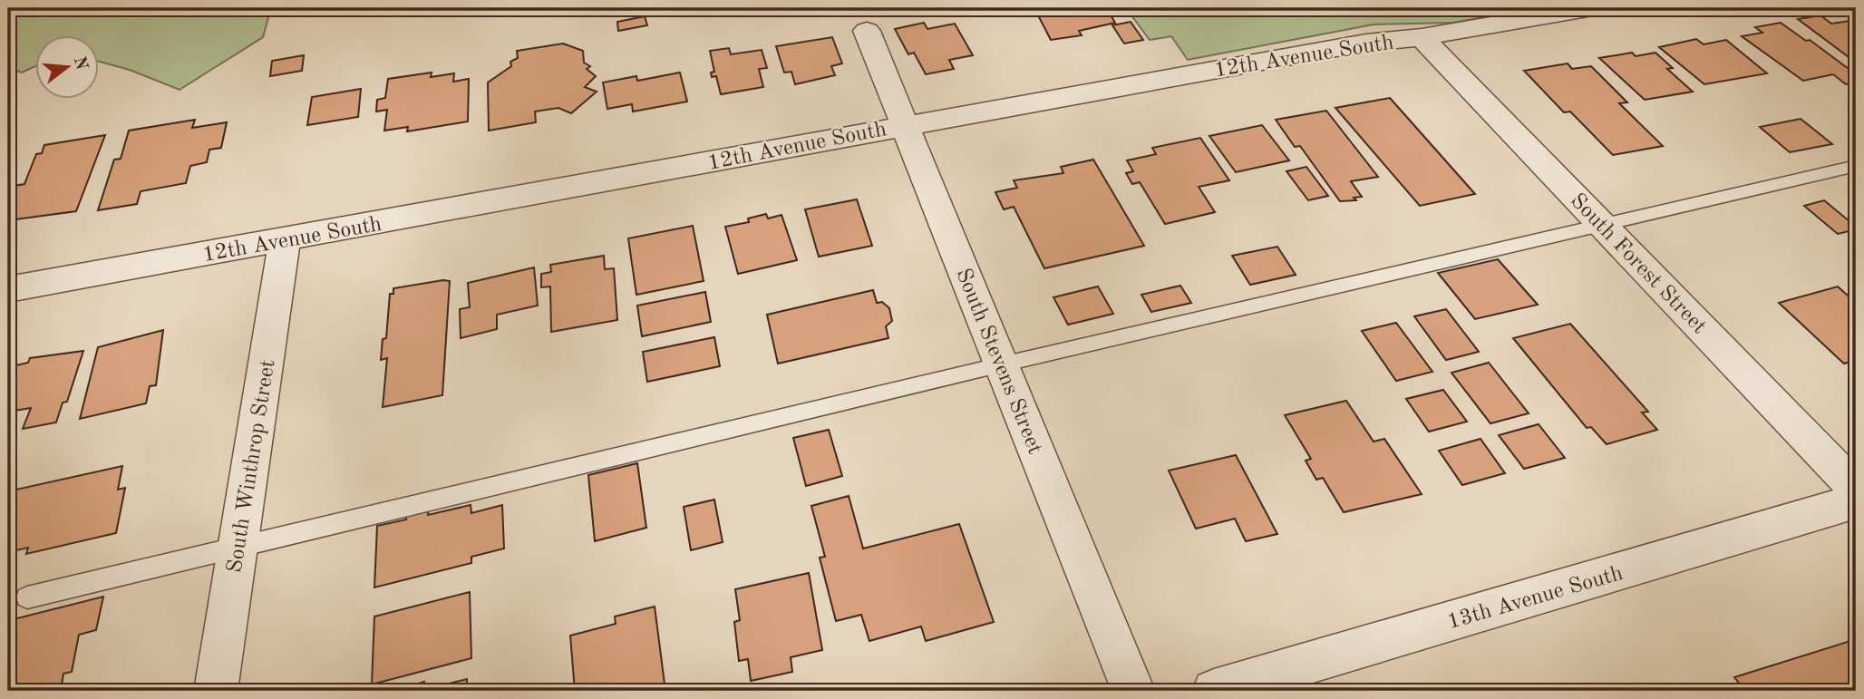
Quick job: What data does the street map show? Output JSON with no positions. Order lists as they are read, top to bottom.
{
  "streets": {
    "street": [
      "12th Avenue South",
      "South Forest Street",
      "South Stevens Street",
      "South Winthrop Street",
      "13th Avenue South"
    ]
  },
  "crossings": [
    ["12th Avenue South", "South Forest Street"],
    ["12th Avenue South", "South Stevens Street"],
    ["12th Avenue South", "South Winthrop Street"]
  ],
  "north": "right"
}
